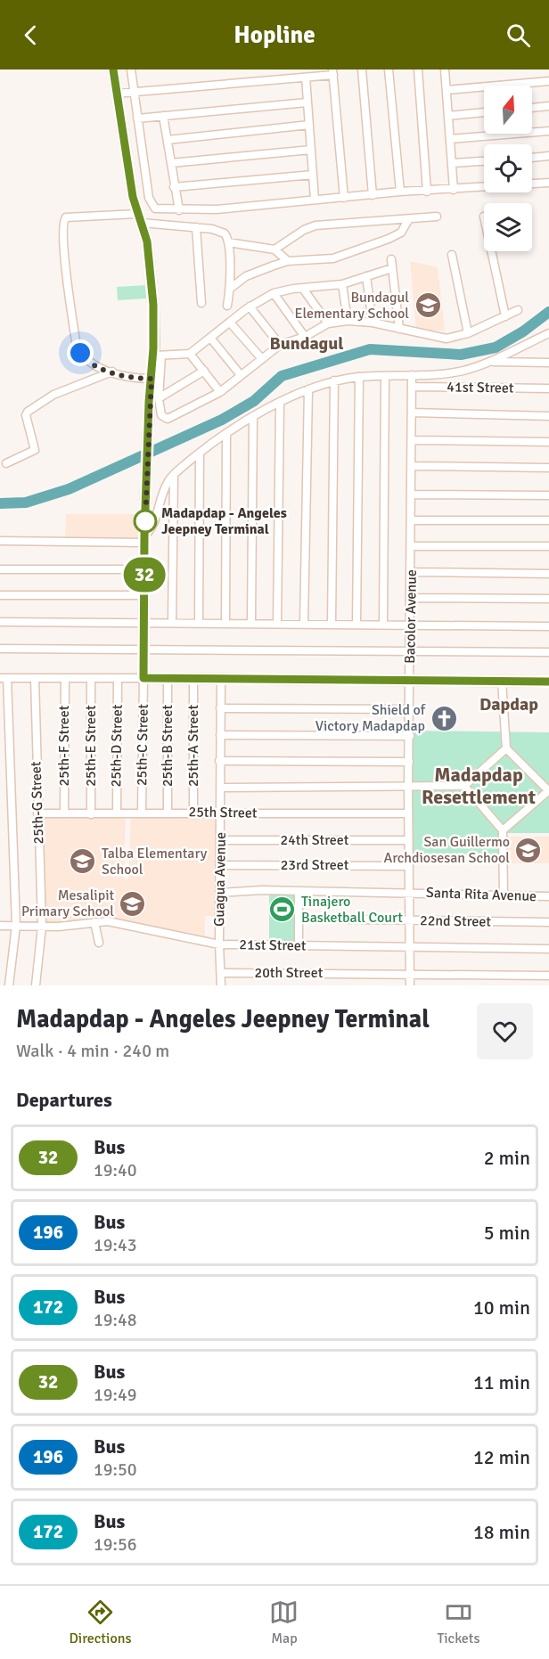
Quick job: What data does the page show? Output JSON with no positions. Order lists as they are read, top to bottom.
{
  "streets": {
    "street": [
      "41st Street",
      "Bacolor Avenue",
      "25th-C Street",
      "25th-F Street",
      "25th-E Street",
      "25th-D Street",
      "25th-B Street",
      "25th-A Street",
      "25th-G Street",
      "25th Street",
      "24th Street",
      "23rd Street",
      "Guagua Avenue",
      "Santa Rita Avenue",
      "22nd Street",
      "21st Street",
      "20th Street"
    ]
  },
  "crossings": [
    ["41st Street", "Bacolor Avenue"],
    ["Bacolor Avenue", "25th Street"],
    ["Bacolor Avenue", "24th Street"],
    ["Bacolor Avenue", "23rd Street"],
    ["Bacolor Avenue", "Santa Rita Avenue"],
    ["Bacolor Avenue", "22nd Street"],
    ["Bacolor Avenue", "21st Street"],
    ["Bacolor Avenue", "20th Street"],
    ["25th-C Street", "25th Street"],
    ["25th-F Street", "25th Street"],
    ["25th-E Street", "25th Street"],
    ["25th-D Street", "25th Street"],
    ["25th-B Street", "25th Street"],
    ["25th-A Street", "25th Street"],
    ["25th-G Street", "25th Street"],
    ["25th-G Street", "21st Street"],
    ["25th Street", "Guagua Avenue"],
    ["24th Street", "Guagua Avenue"],
    ["23rd Street", "Guagua Avenue"],
    ["Guagua Avenue", "Santa Rita Avenue"],
    ["Guagua Avenue", "21st Street"],
    ["Guagua Avenue", "20th Street"]
  ],
  "districts": ["Bundagul", "Dapdap", "Madapdap Resettlement"],
  "places": {
    "school or university": [
      "Bundagul Elementary School",
      "San Guillermo Archdiosesan School",
      "Talba Elementary School",
      "Mesalipit Primary School"
    ],
    "other": ["Madapdap - Angeles Jeepney Terminal"],
    "church": ["Shield of Victory Madapdap"],
    "sports": ["Tinajero Basketball Court"]
  },
  "lines": ["bus line 32"],
  "north": "top",
  "page": {
    "header": "Hopline",
    "on_map": "32",
    "heading": [
      ["Madapdap - Angeles Jeepney Terminal", "Walk · 4 min · 240 m"],
      "Departures"
    ],
    "list": [
      {
        "mark": "32",
        "name": "Bus",
        "note": "19:40",
        "value": "2 min"
      },
      {
        "mark": "196",
        "name": "Bus",
        "note": "19:43",
        "value": "5 min"
      },
      {
        "mark": "172",
        "name": "Bus",
        "note": "19:48",
        "value": "10 min"
      },
      {
        "mark": "32",
        "name": "Bus",
        "note": "19:49",
        "value": "11 min"
      },
      {
        "mark": "196",
        "name": "Bus",
        "note": "19:50",
        "value": "12 min"
      },
      {
        "mark": "172",
        "name": "Bus",
        "note": "19:56",
        "value": "18 min"
      }
    ],
    "tabs": ["Directions", "Map", "Tickets"]
  }
}
